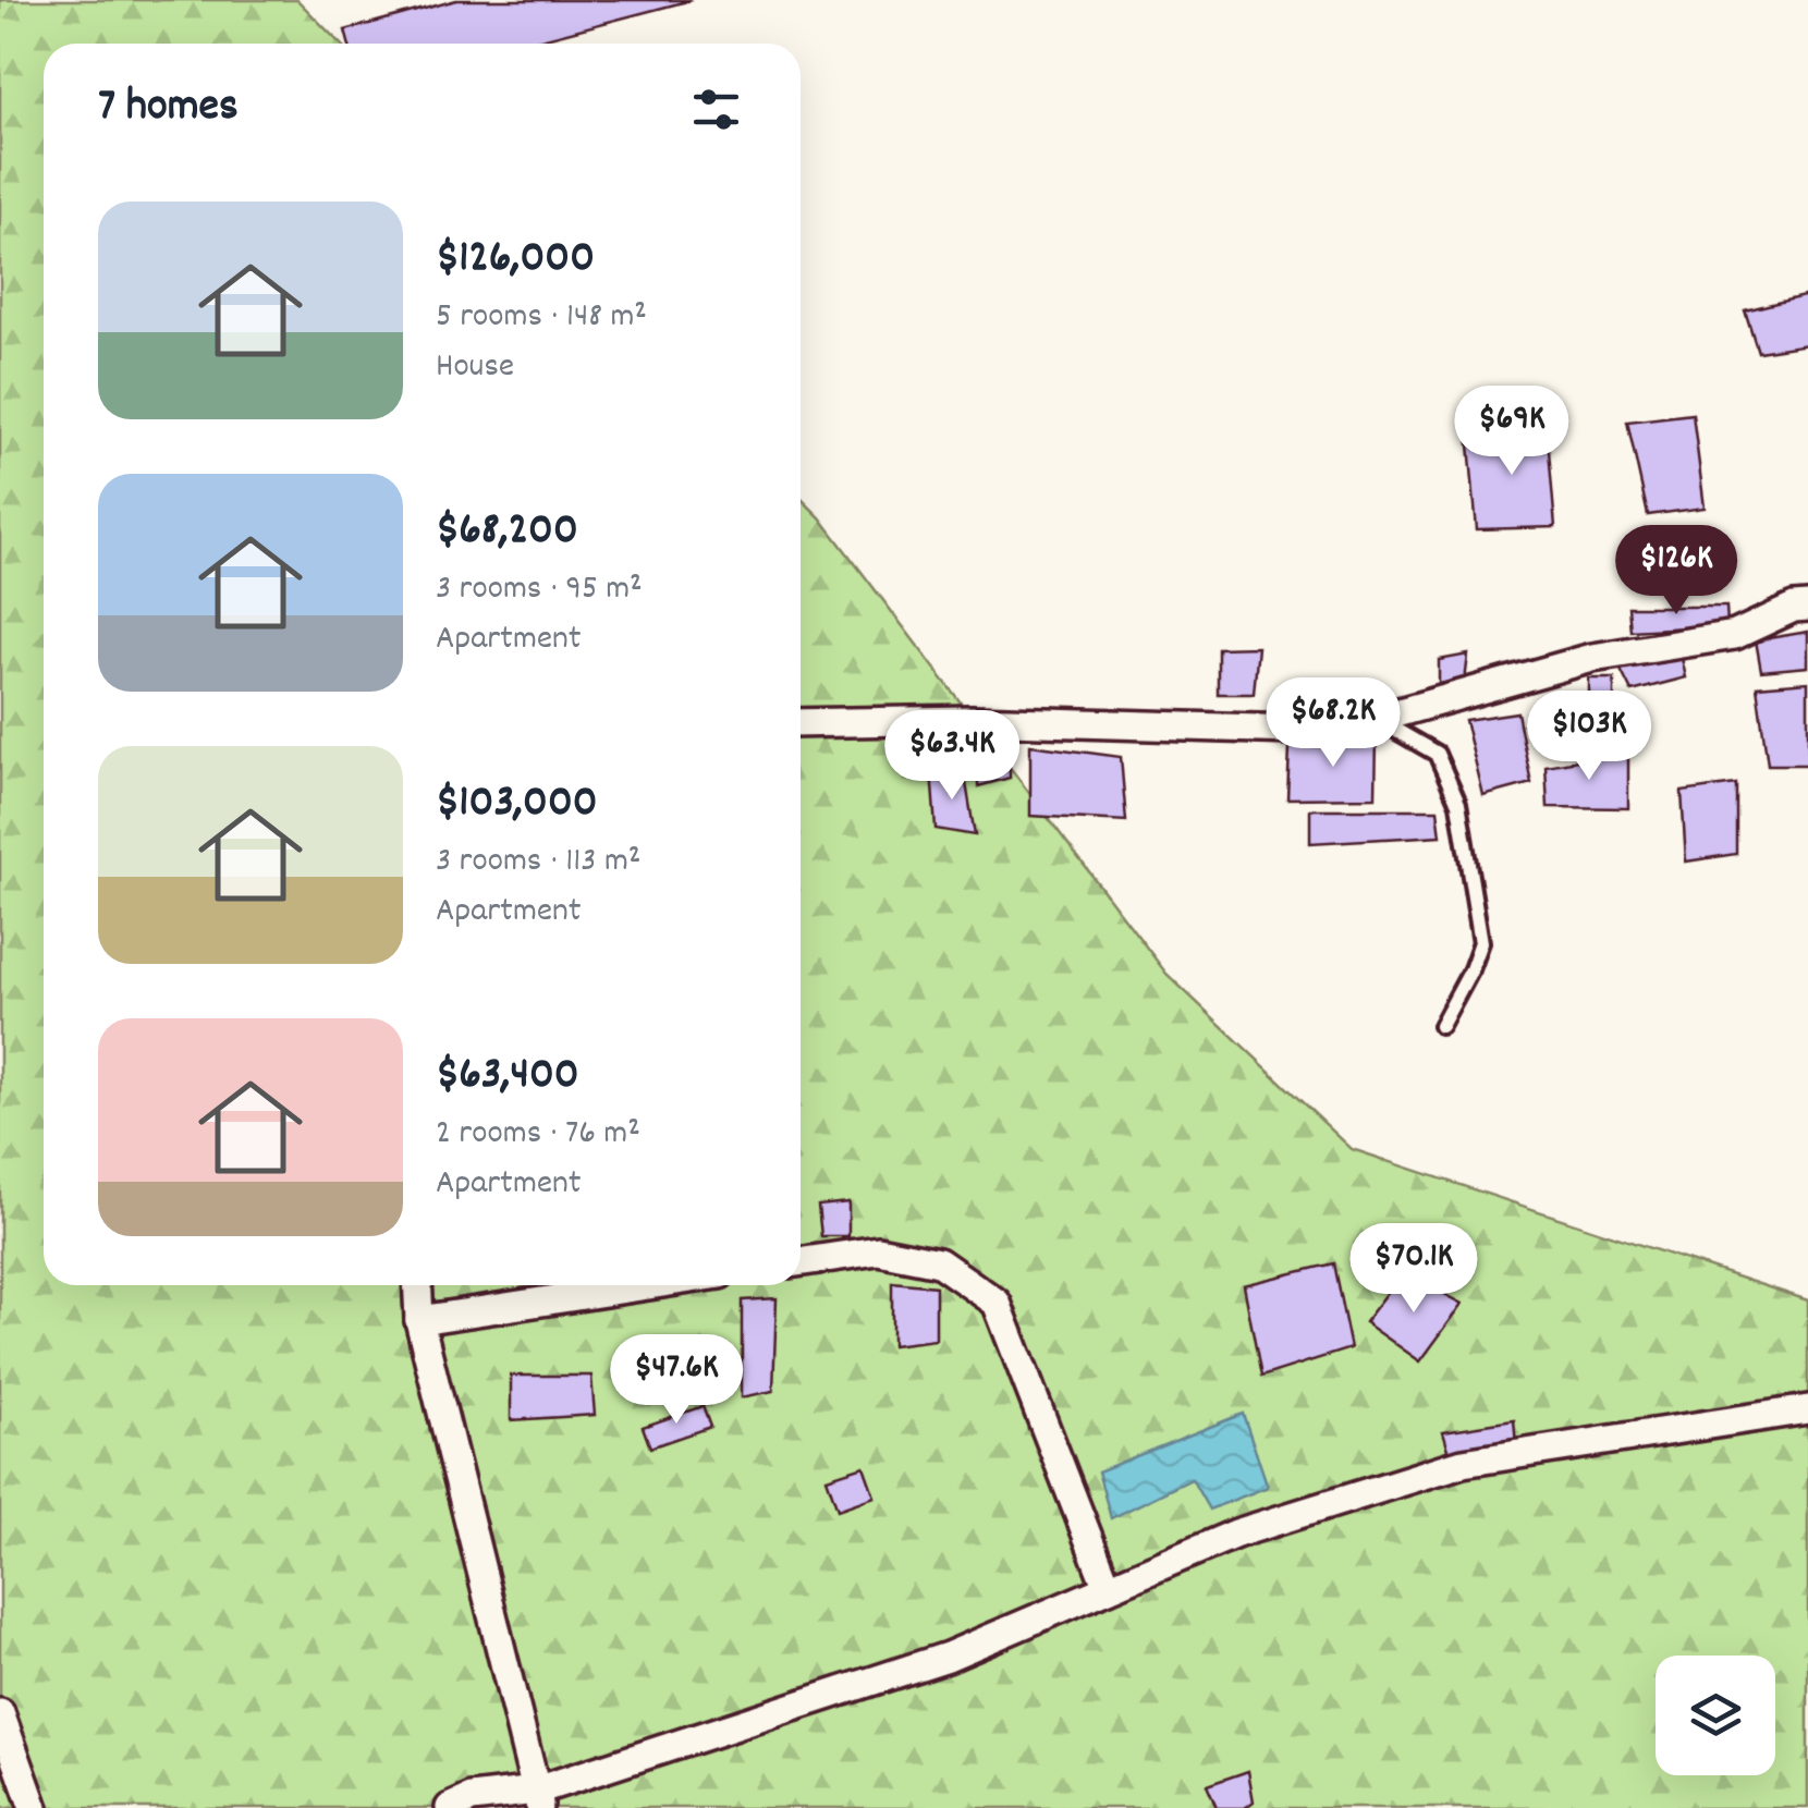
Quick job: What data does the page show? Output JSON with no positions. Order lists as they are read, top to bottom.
{
  "page": {
    "heading": "7 homes",
    "list": [
      {
        "name": "$126,000",
        "note": "5 rooms · 148 m² · House"
      },
      {
        "name": "$68,200",
        "note": "3 rooms · 95 m² · Apartment"
      },
      {
        "name": "$103,000",
        "note": "3 rooms · 113 m² · Apartment"
      },
      {
        "name": "$63,400",
        "note": "2 rooms · 76 m² · Apartment"
      }
    ],
    "price": [
      "$69K",
      "$126K",
      "$68.2K",
      "$103K",
      "$63.4K",
      "$70.1K",
      "$47.6K"
    ]
  }
}
